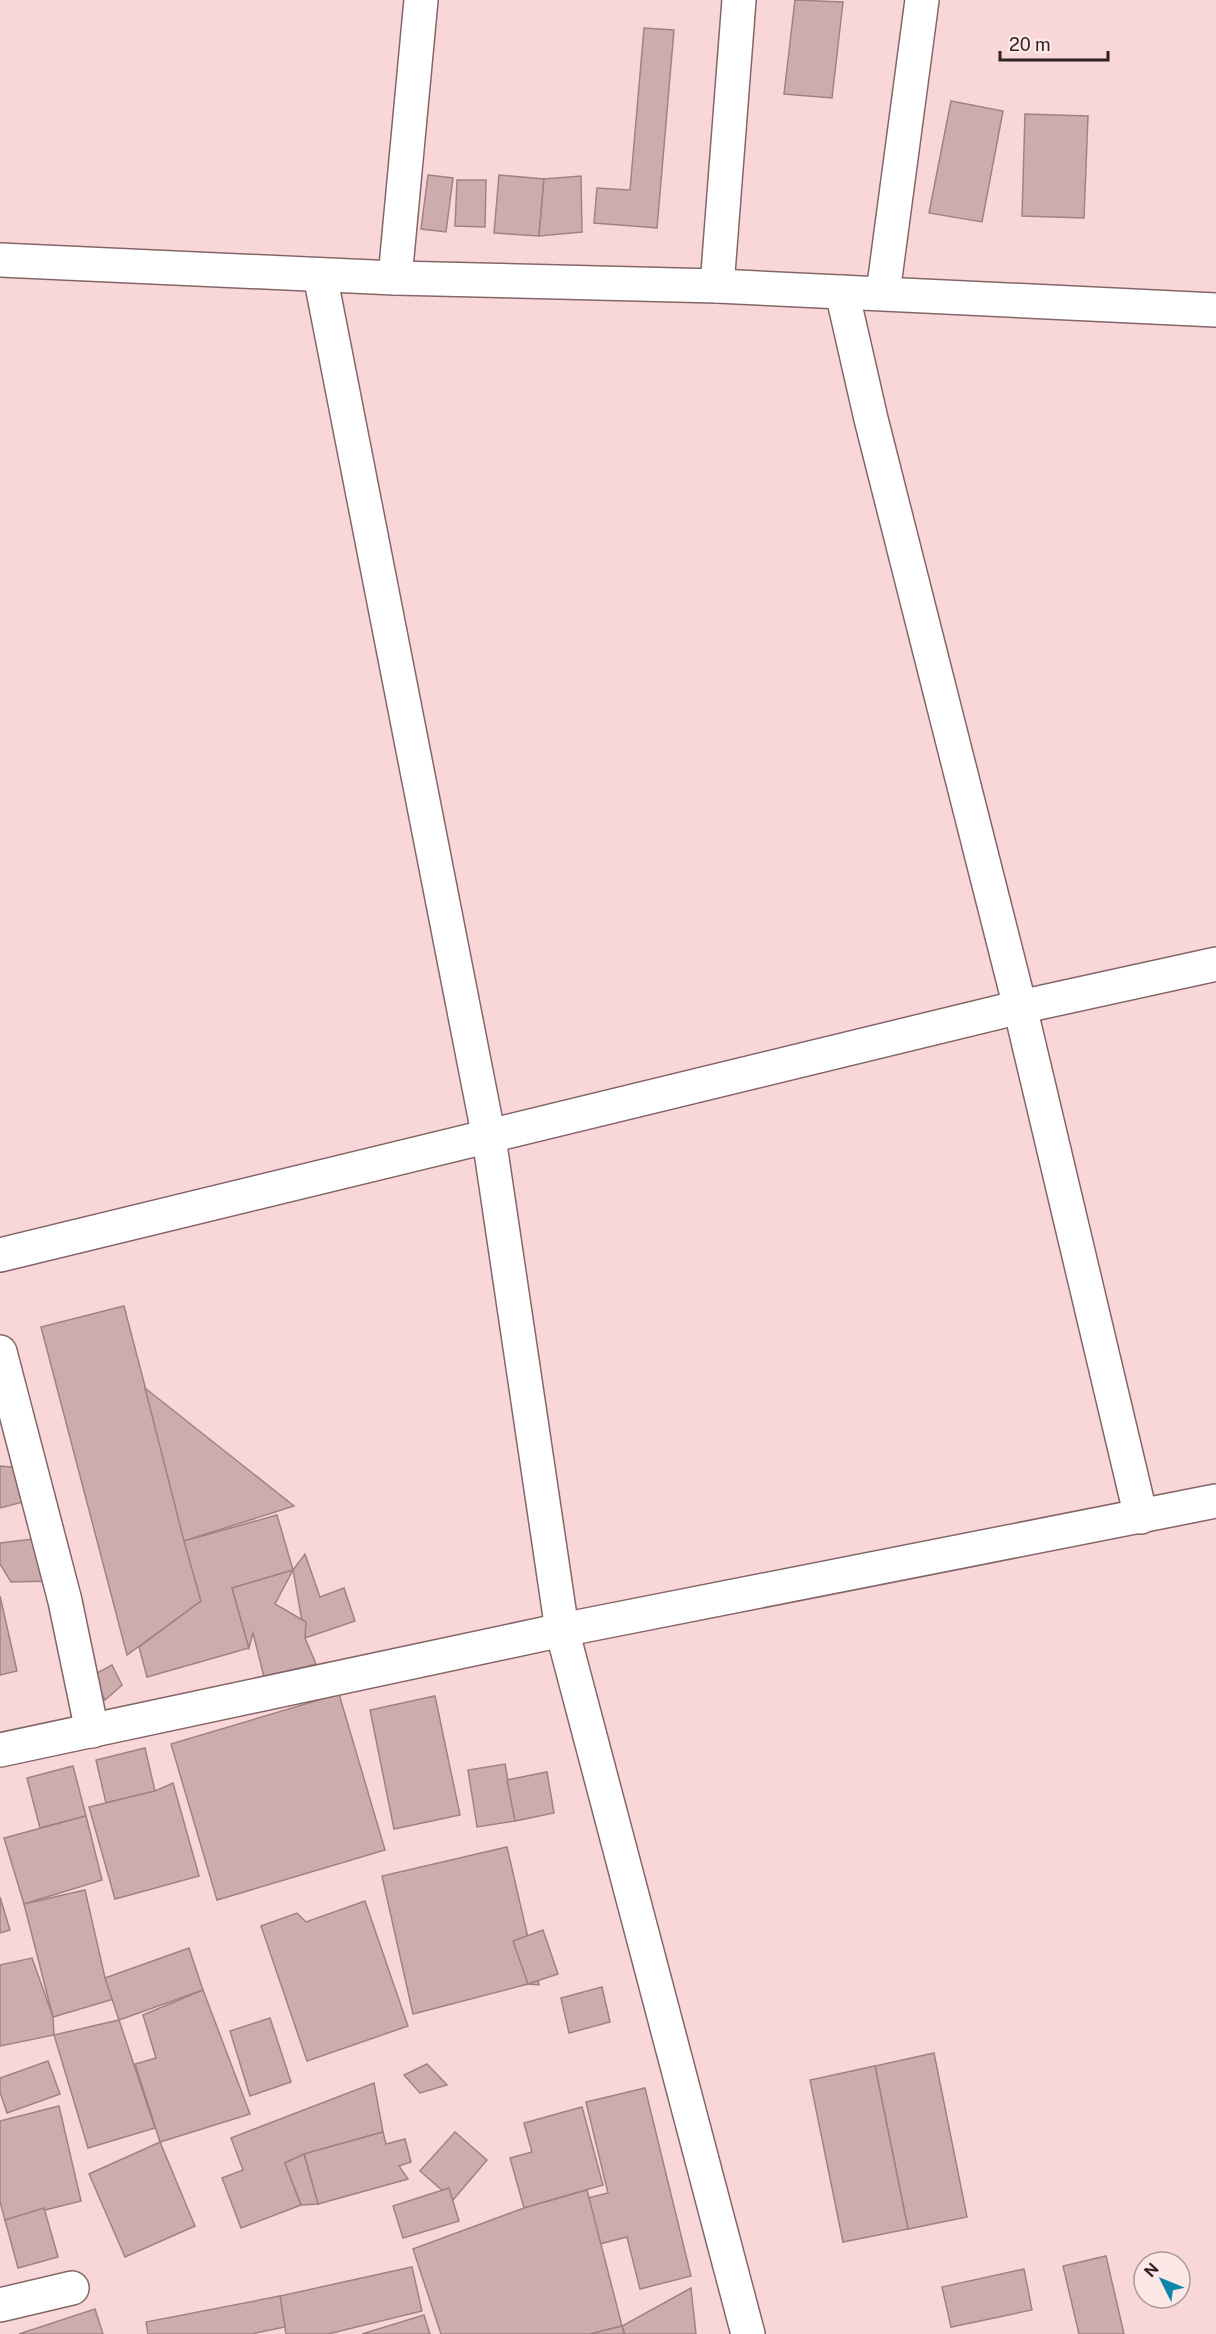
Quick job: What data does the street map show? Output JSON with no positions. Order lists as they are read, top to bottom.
{
  "scale_bar": "20 m",
  "north": "top left"
}
